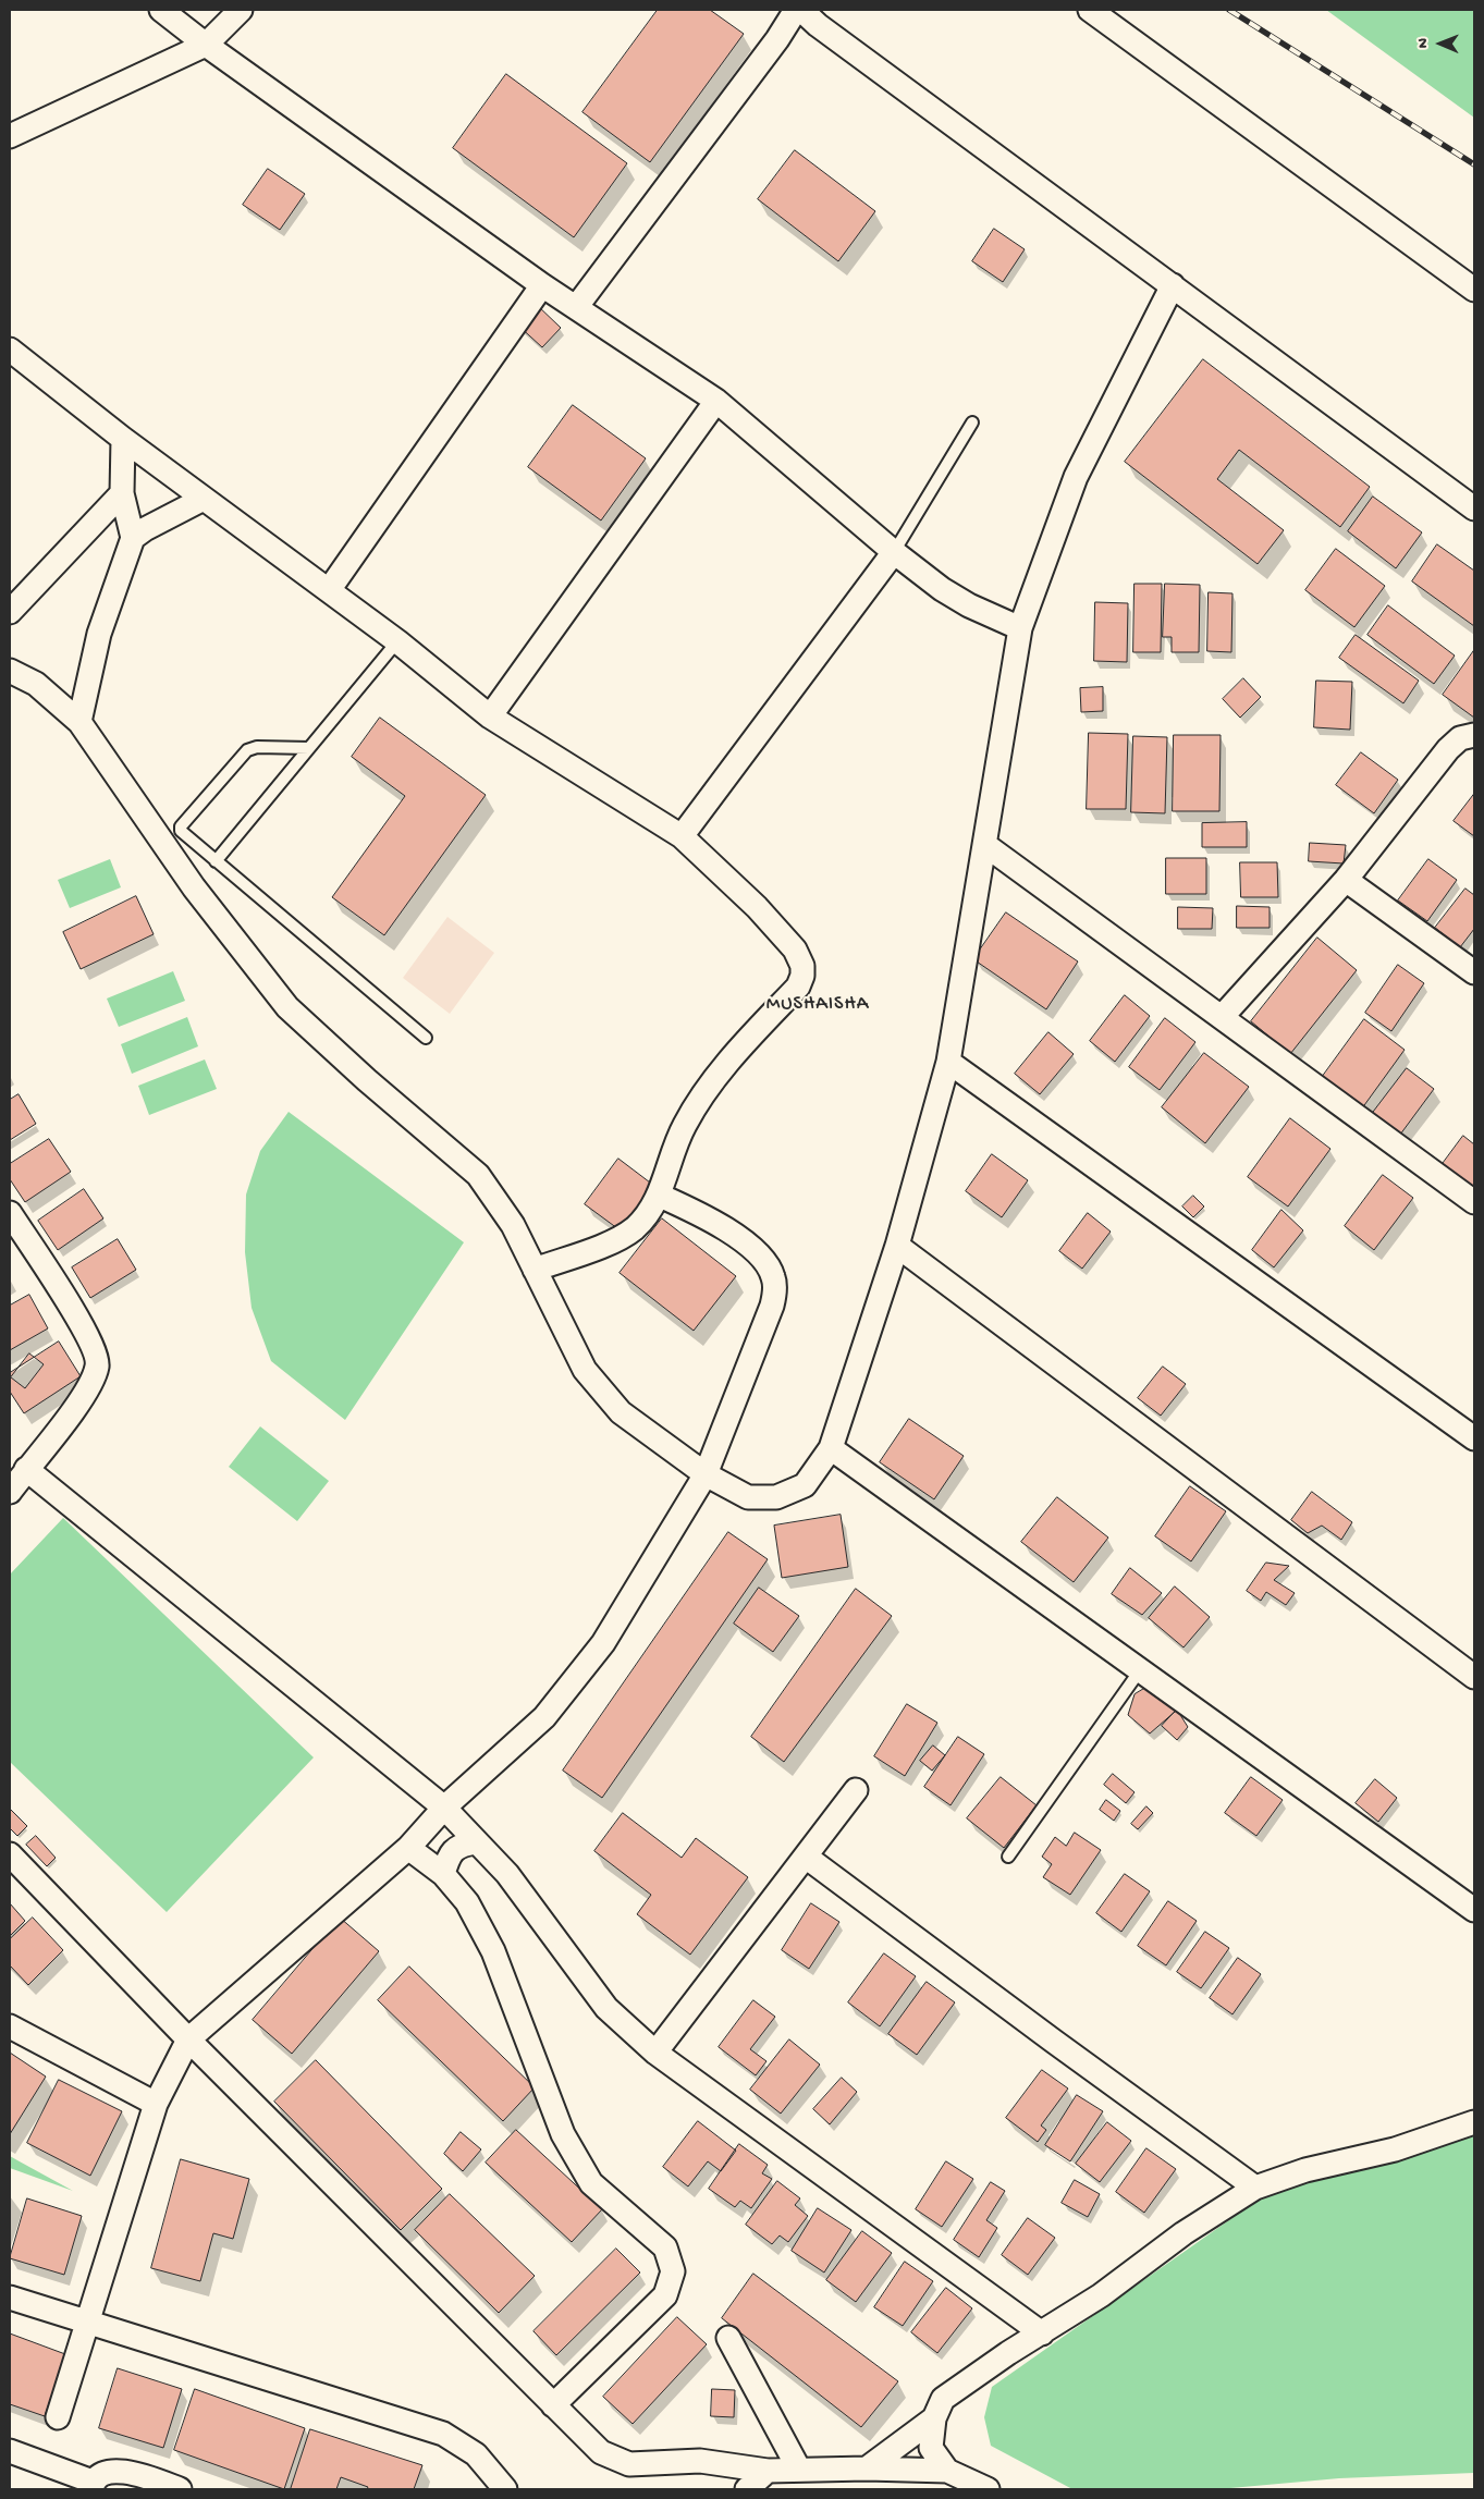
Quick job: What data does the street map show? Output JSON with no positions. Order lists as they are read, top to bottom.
{
  "districts": ["MUSHAISHA"],
  "north": "left"
}
